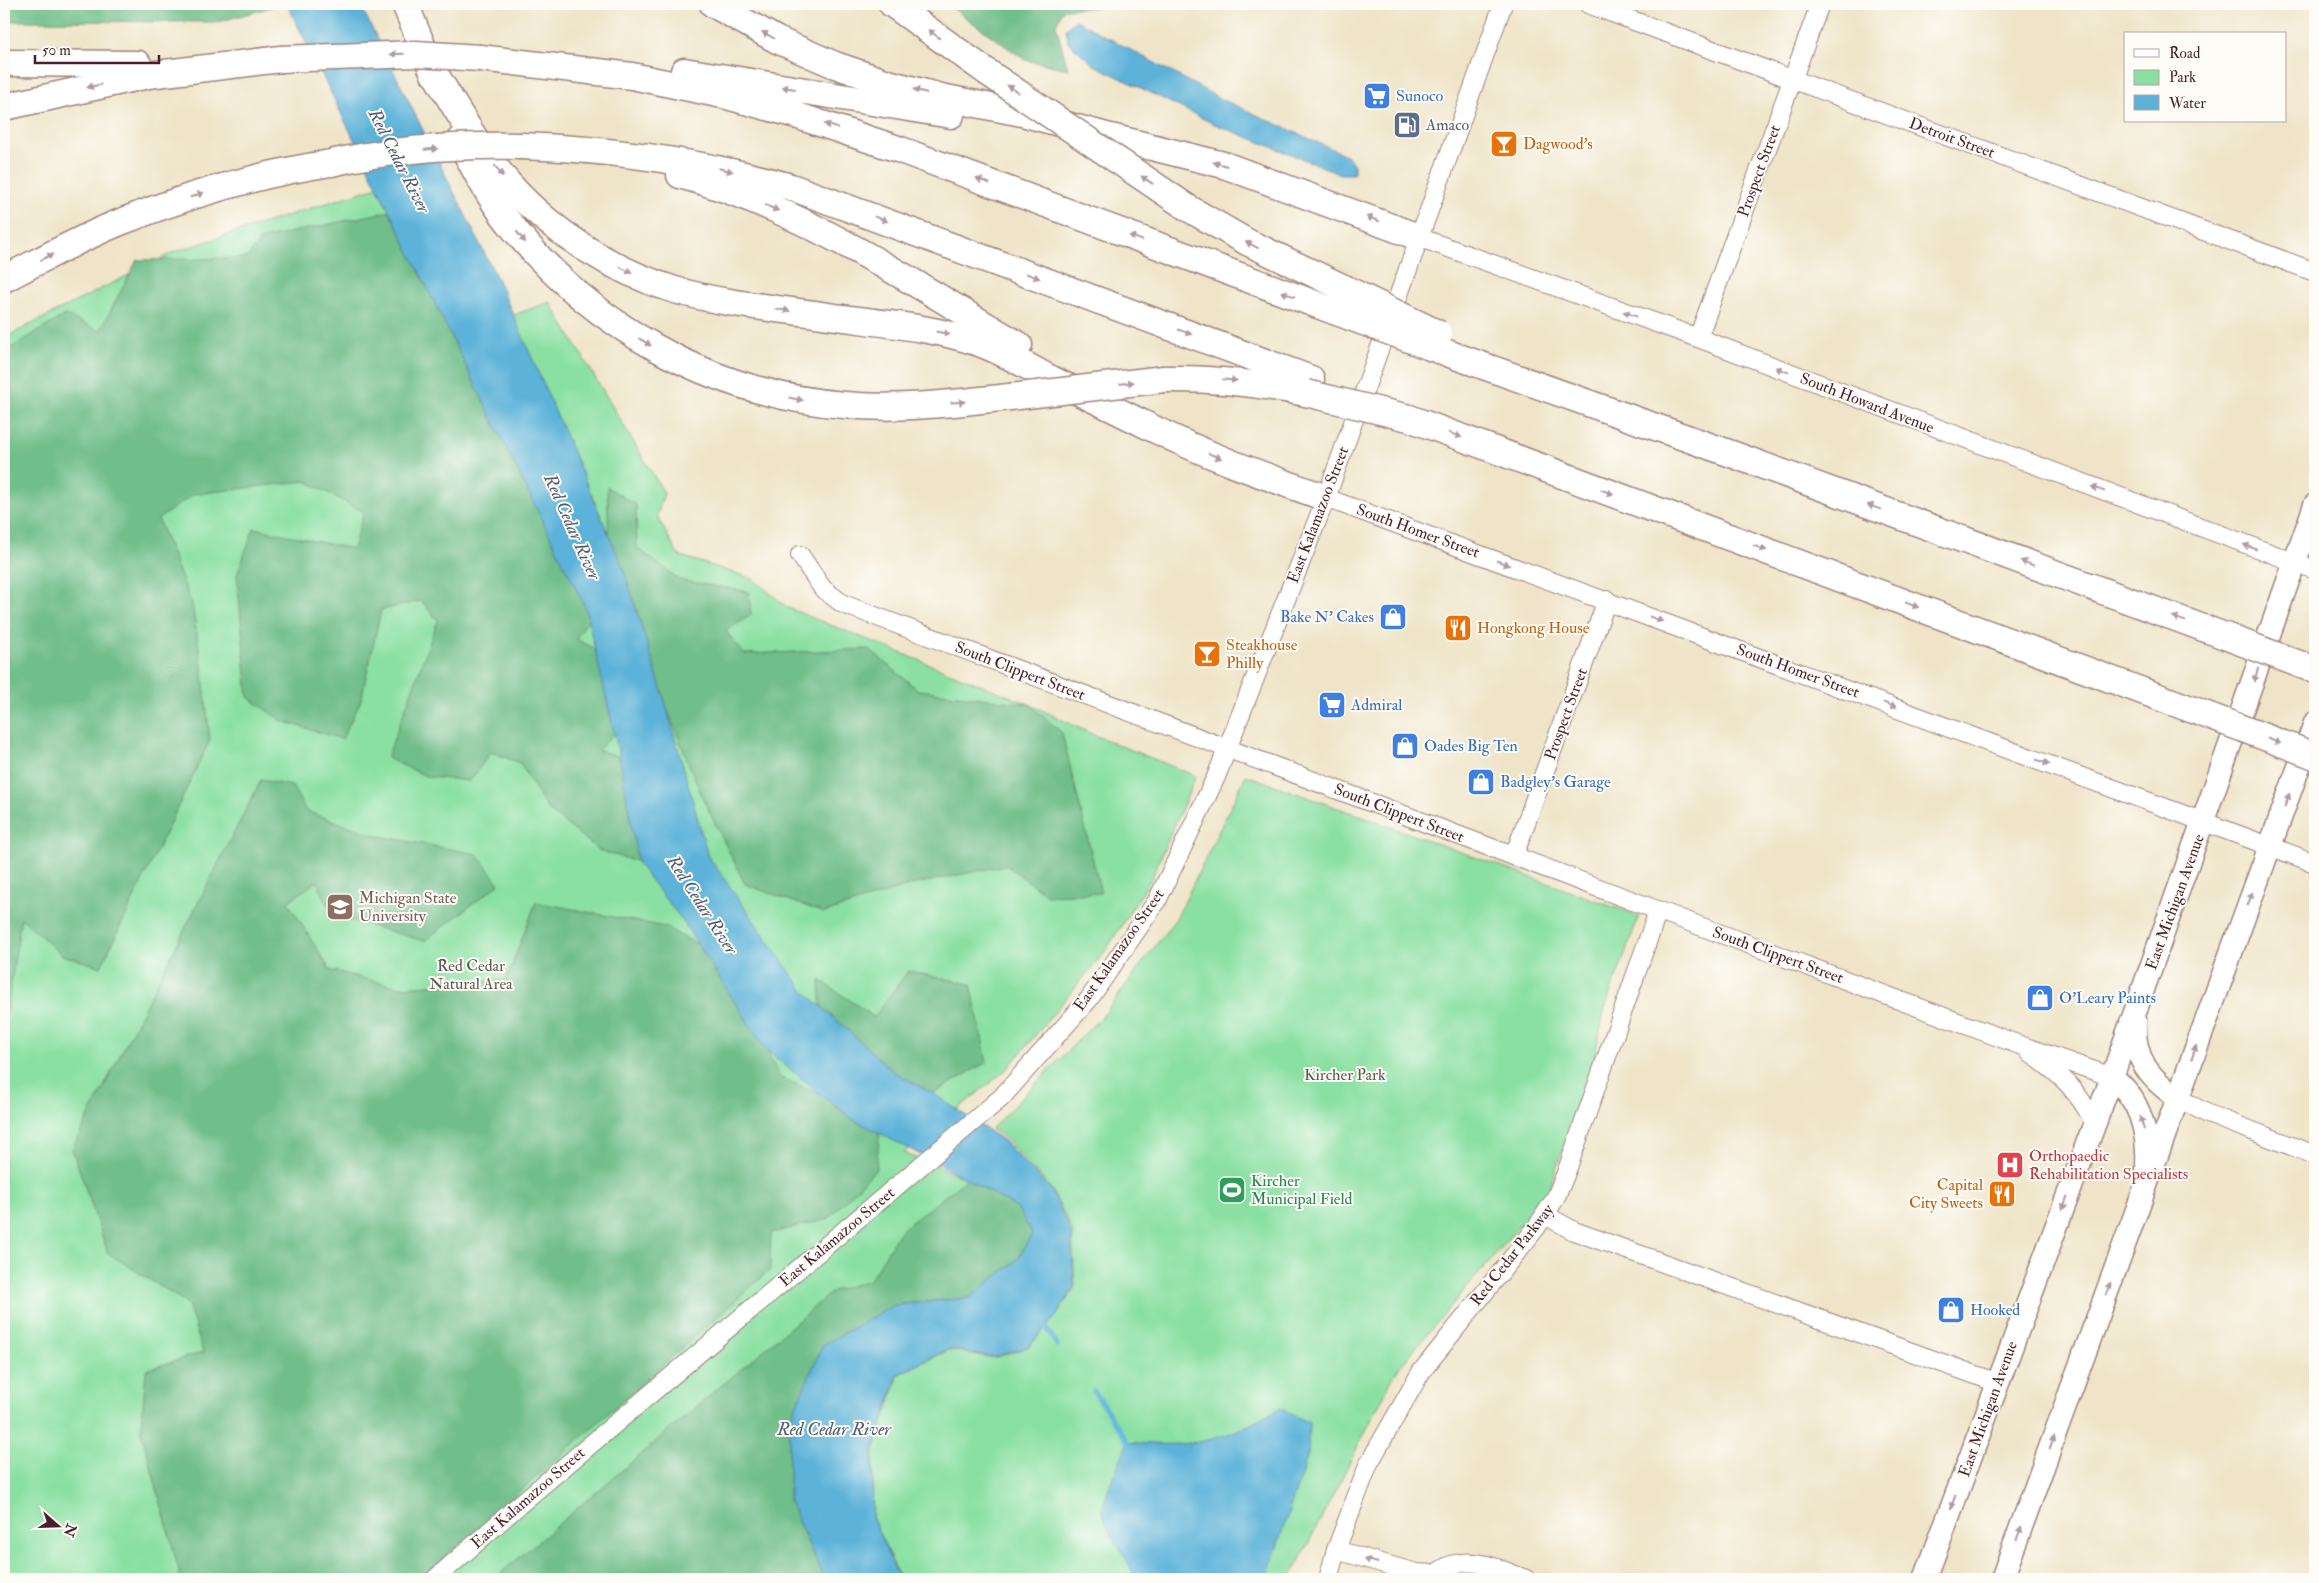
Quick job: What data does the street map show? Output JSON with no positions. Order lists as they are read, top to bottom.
{
  "streets": {
    "main road": ["East Michigan Avenue"],
    "street": [
      "Detroit Street",
      "Prospect Street",
      "South Howard Avenue",
      "East Kalamazoo Street",
      "South Homer Street",
      "South Clippert Street",
      "Red Cedar Parkway"
    ]
  },
  "crossings": [
    ["Detroit Street", "Prospect Street"],
    ["Prospect Street", "South Howard Avenue"],
    ["Prospect Street", "South Homer Street"],
    ["Prospect Street", "South Clippert Street"],
    ["South Howard Avenue", "East Kalamazoo Street"],
    ["South Howard Avenue", "East Michigan Avenue"],
    ["East Kalamazoo Street", "South Homer Street"],
    ["East Kalamazoo Street", "South Clippert Street"],
    ["South Homer Street", "East Michigan Avenue"],
    ["South Clippert Street", "East Michigan Avenue"],
    ["South Clippert Street", "Red Cedar Parkway"]
  ],
  "one_way": ["South Howard Avenue", "South Homer Street"],
  "water": ["Red Cedar River"],
  "parks": ["Red Cedar Natural Area", "Kircher Park"],
  "places": {
    "supermarket": ["Sunoco", "Admiral"],
    "fuel station": ["Amaco"],
    "bar": ["Dagwood's", "Steakhouse Philly"],
    "shop": [
      "Bake N' Cakes",
      "Oades Big Ten",
      "Badgley's Garage",
      "O'Leary Paints",
      "Hooked"
    ],
    "restaurant": ["Hongkong House", "Capital City Sweets"],
    "school or university": ["Michigan State University"],
    "hospital": ["Orthopaedic Rehabilitation Specialists"],
    "sports": ["Kircher Municipal Field"]
  },
  "legend": ["Road", "Park", "Water"],
  "scale_bar": "50 m",
  "north": "right"
}
